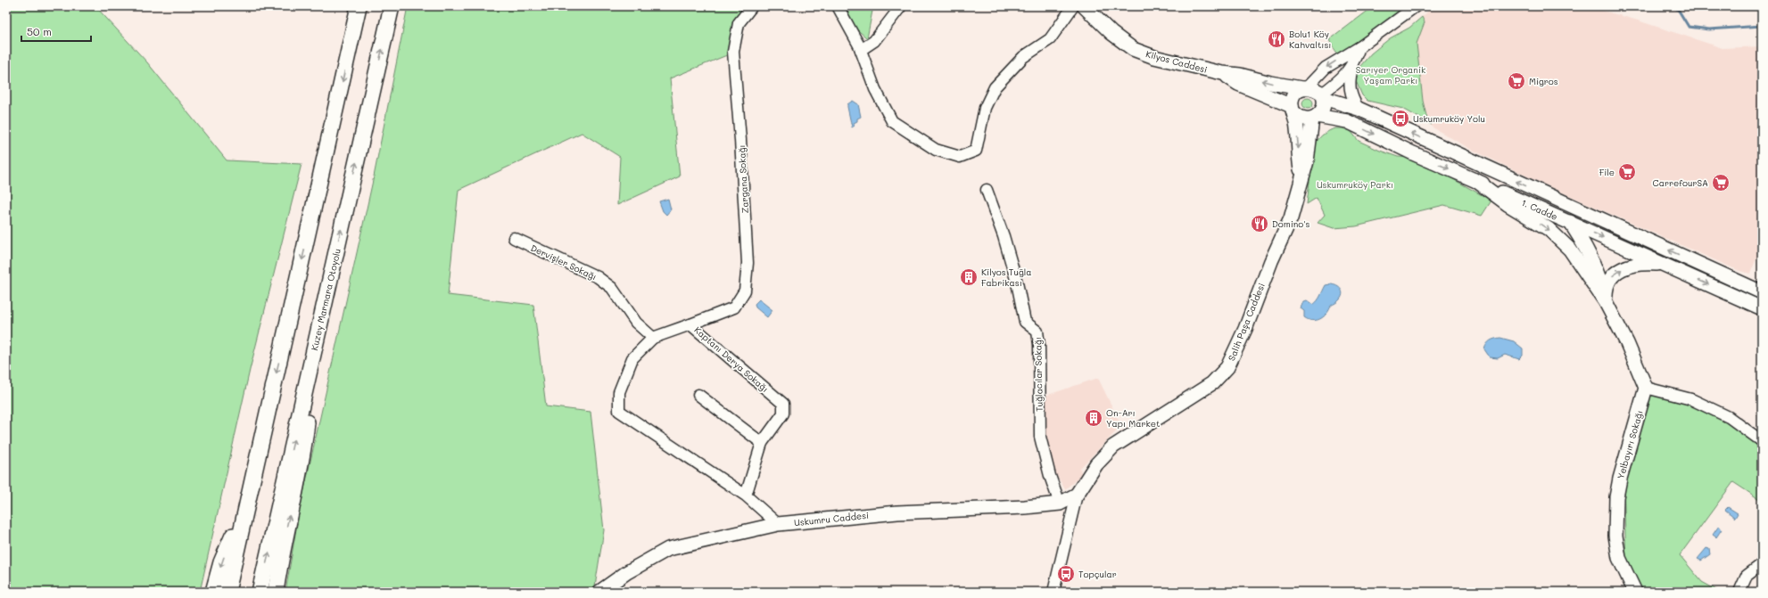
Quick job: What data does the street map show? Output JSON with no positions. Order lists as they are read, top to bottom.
{
  "streets": {
    "highway": ["Kuzey Marmara Otoyolu"],
    "main road": [
      "Kilyos Caddesi",
      "1. Cadde",
      "Salih Paşa Caddesi",
      "Yelbayırı Sokağı",
      "Uskumru Caddesi"
    ],
    "street": [
      "Zargana Sokağı",
      "Dervişler Sokağı",
      "Kaptanı Derya Sokağı",
      "Tuğlacılar Sokağı"
    ]
  },
  "crossings": [
    ["Zargana Sokağı", "Kaptanı Derya Sokağı"],
    ["1. Cadde", "Salih Paşa Caddesi"],
    ["Dervişler Sokağı", "Kaptanı Derya Sokağı"],
    ["Salih Paşa Caddesi", "Uskumru Caddesi"],
    ["Kaptanı Derya Sokağı", "Uskumru Caddesi"],
    ["Tuğlacılar Sokağı", "Uskumru Caddesi"]
  ],
  "parks": ["Sarıyer Organik Yaşam Parkı", "Uskumruköy Parkı"],
  "places": {
    "restaurant": ["Bolu1 Köy Kahvaltısı", "Domino's"],
    "supermarket": ["Migros", "File", "CarrefourSA"],
    "bus stop": ["Uskumruköy Yolu", "Topçular"],
    "building": ["Kilyos Tuğla Fabrikası", "On-Arı Yapı Market"]
  },
  "scale_bar": "50 m"
}
